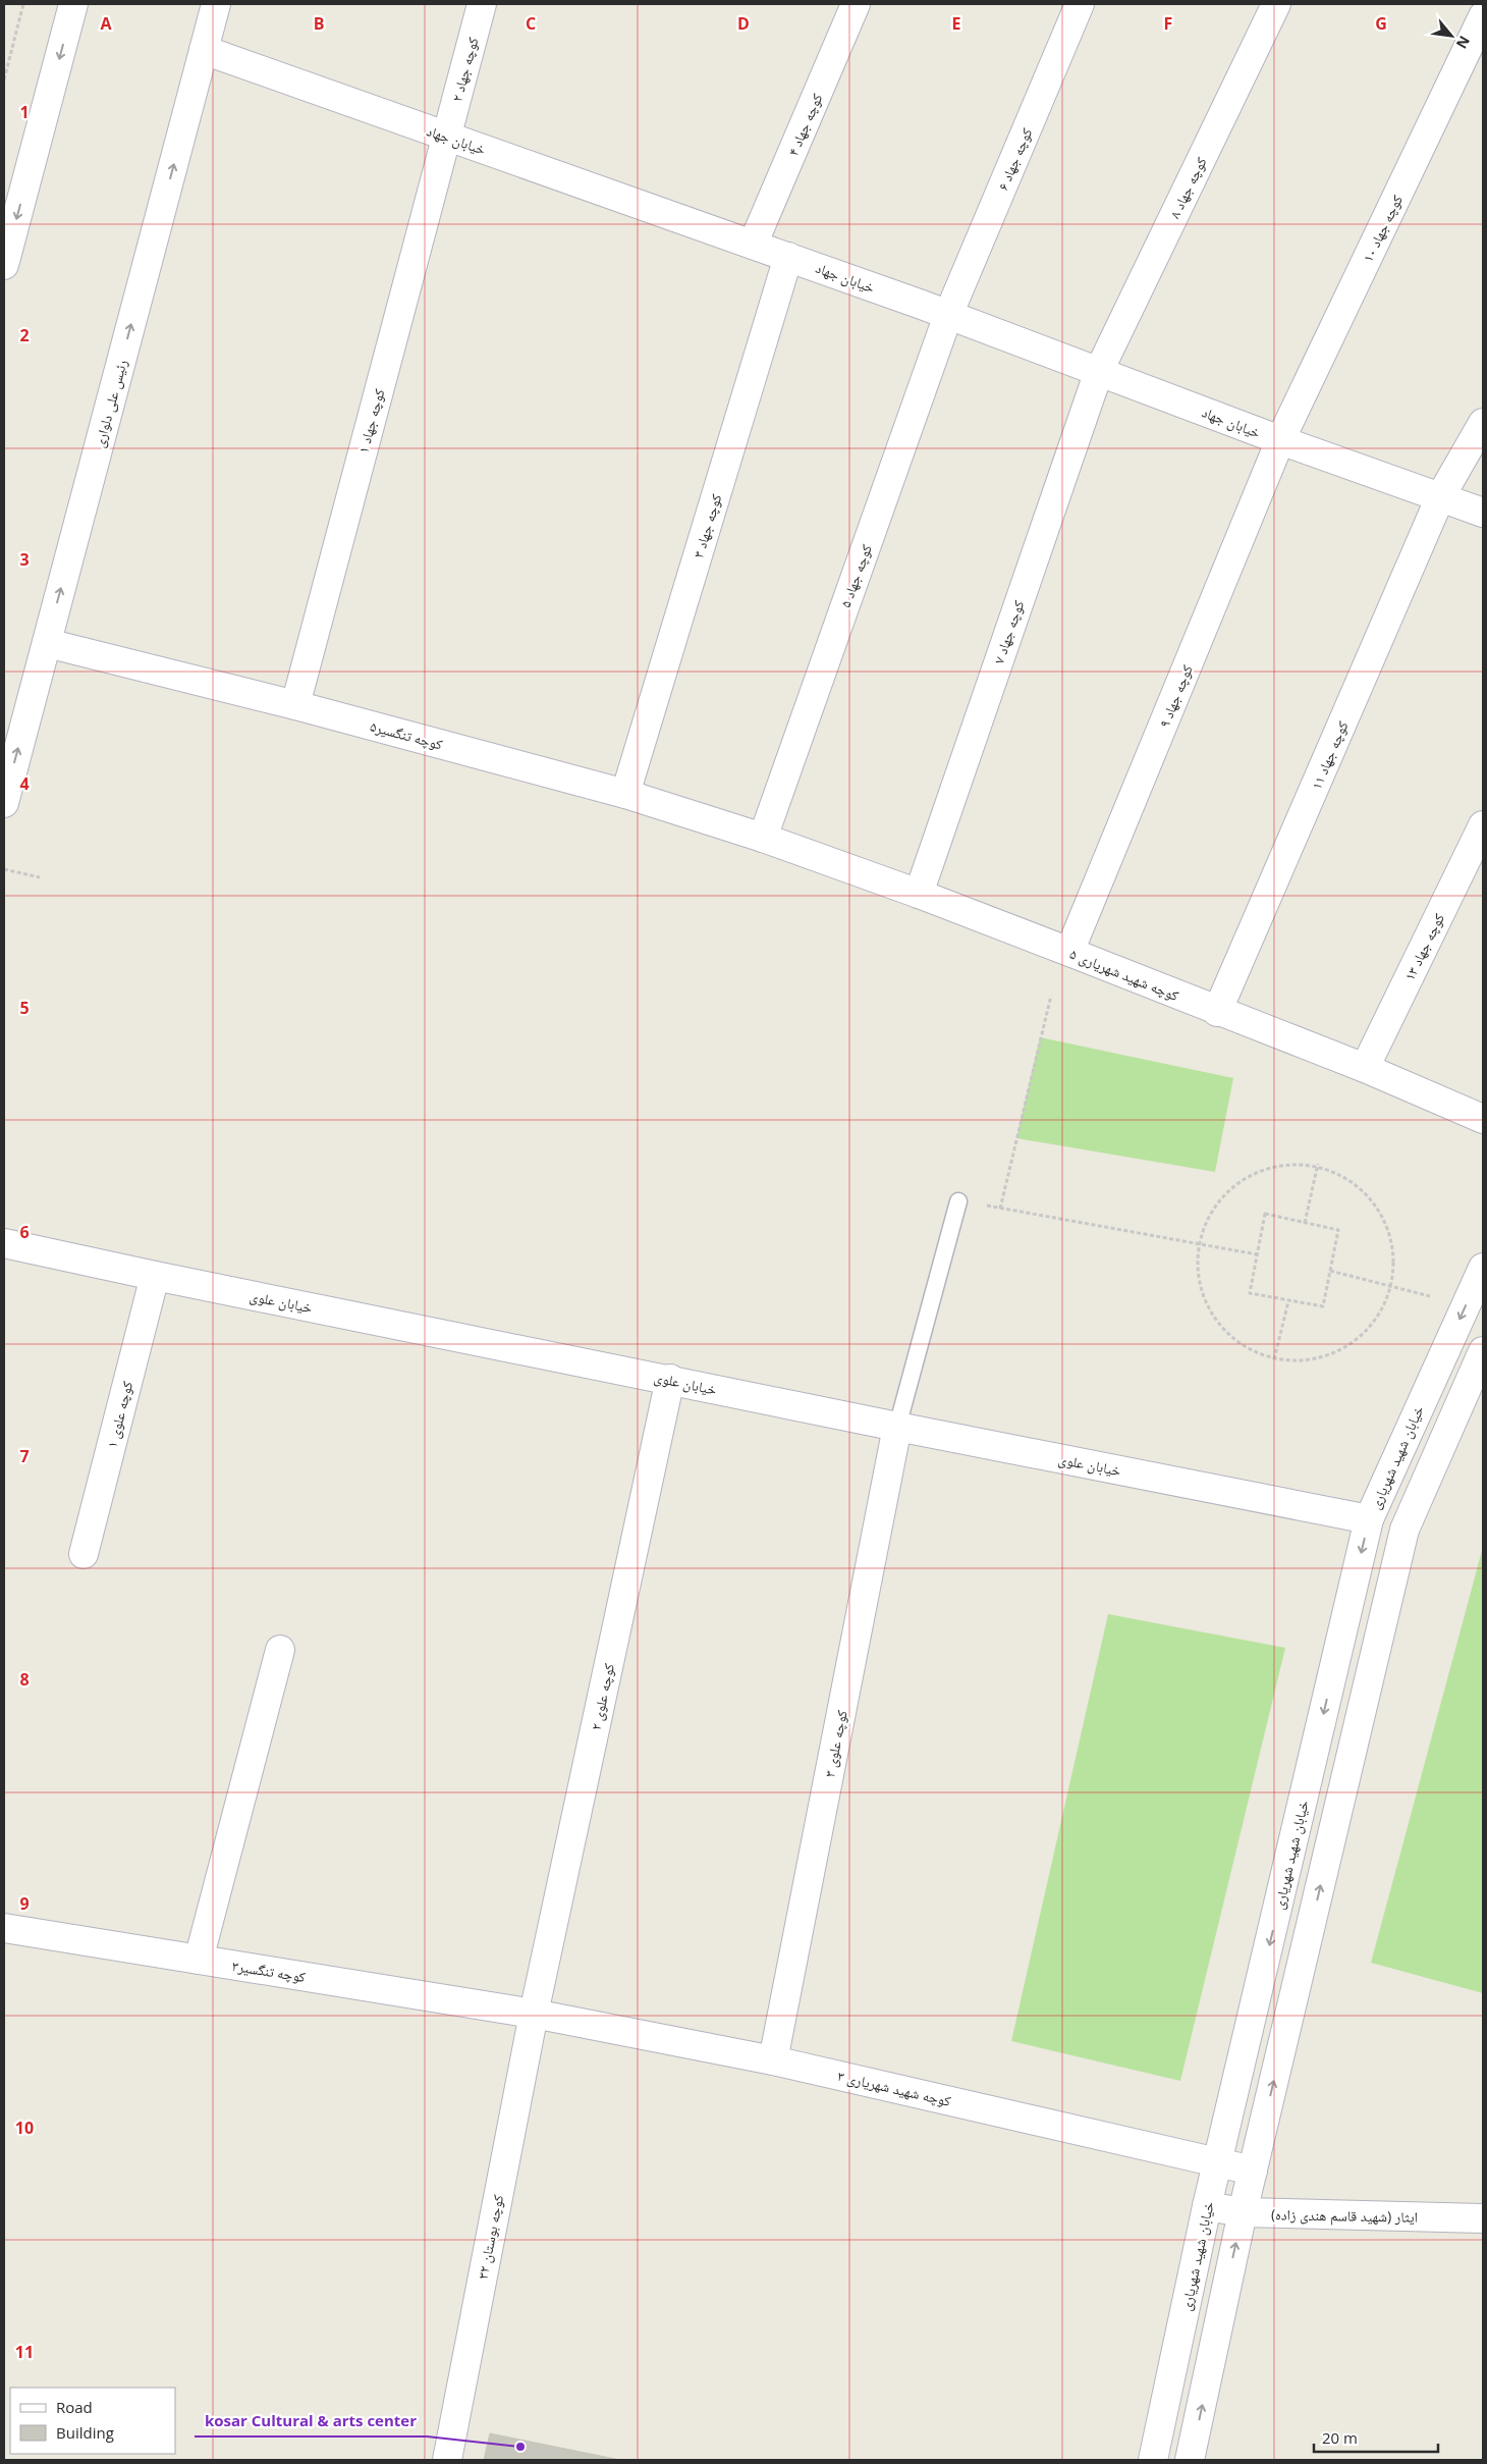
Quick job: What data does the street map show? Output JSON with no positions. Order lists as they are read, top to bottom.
{
  "streets": {
    "street": [
      "کوچه جهاد ۲",
      "کوچه جهاد ۴",
      "خیابان جهاد",
      "کوچه جهاد ۶",
      "کوچه جهاد ۸",
      "کوچه جهاد ۱۰",
      "رئیس علی دلواری",
      "کوچه جهاد ۱",
      "کوچه جهاد ۳",
      "کوچه جهاد ۵",
      "کوچه جهاد ۷",
      "کوچه جهاد ۹",
      "کوچه تنگسیر۵",
      "کوچه جهاد ۱۱",
      "کوچه جهاد ۱۳",
      "کوچه شهید شهریاری ۵",
      "خیابان علوی",
      "کوچه علوی ۱",
      "خیابان شهید شهریاری",
      "کوچه علوی ۲",
      "کوچه علوی ۳",
      "کوچه تنگسیر۳",
      "کوچه شهید شهریاری ۳",
      "ایثار (شهید قاسم هندی زاده)",
      "کوچه بوستان ۳۲"
    ]
  },
  "crossings": [
    ["کوچه جهاد ۲", "خیابان جهاد"],
    ["کوچه جهاد ۲", "کوچه جهاد ۱"],
    ["کوچه جهاد ۴", "خیابان جهاد"],
    ["خیابان جهاد", "کوچه جهاد ۶"],
    ["خیابان جهاد", "کوچه جهاد ۸"],
    ["خیابان جهاد", "کوچه جهاد ۱۰"],
    ["خیابان جهاد", "رئیس علی دلواری"],
    ["خیابان جهاد", "کوچه جهاد ۱"],
    ["خیابان جهاد", "کوچه جهاد ۳"],
    ["خیابان جهاد", "کوچه جهاد ۵"],
    ["خیابان جهاد", "کوچه جهاد ۷"],
    ["خیابان جهاد", "کوچه جهاد ۹"],
    ["خیابان جهاد", "کوچه جهاد ۱۱"],
    ["کوچه جهاد ۶", "کوچه جهاد ۵"],
    ["کوچه جهاد ۸", "کوچه جهاد ۷"],
    ["کوچه جهاد ۱۰", "کوچه جهاد ۹"],
    ["رئیس علی دلواری", "کوچه تنگسیر۵"],
    ["کوچه جهاد ۱", "کوچه تنگسیر۵"],
    ["کوچه جهاد ۳", "کوچه تنگسیر۵"],
    ["کوچه جهاد ۵", "کوچه تنگسیر۵"],
    ["کوچه جهاد ۵", "کوچه شهید شهریاری ۵"],
    ["کوچه جهاد ۷", "کوچه شهید شهریاری ۵"],
    ["کوچه جهاد ۹", "کوچه شهید شهریاری ۵"],
    ["کوچه تنگسیر۵", "کوچه شهید شهریاری ۵"],
    ["کوچه جهاد ۱۱", "کوچه شهید شهریاری ۵"],
    ["کوچه جهاد ۱۳", "کوچه شهید شهریاری ۵"],
    ["خیابان علوی", "کوچه علوی ۱"],
    ["خیابان علوی", "خیابان شهید شهریاری"],
    ["خیابان علوی", "کوچه علوی ۲"],
    ["خیابان علوی", "کوچه علوی ۳"],
    ["خیابان شهید شهریاری", "کوچه شهید شهریاری ۳"],
    ["خیابان شهید شهریاری", "ایثار (شهید قاسم هندی زاده)"],
    ["کوچه علوی ۲", "کوچه تنگسیر۳"],
    ["کوچه علوی ۲", "کوچه شهید شهریاری ۳"],
    ["کوچه علوی ۲", "کوچه بوستان ۳۲"],
    ["کوچه علوی ۳", "کوچه شهید شهریاری ۳"],
    ["کوچه تنگسیر۳", "کوچه شهید شهریاری ۳"],
    ["کوچه تنگسیر۳", "کوچه بوستان ۳۲"],
    ["کوچه شهید شهریاری ۳", "کوچه بوستان ۳۲"]
  ],
  "places": ["kosar Cultural & arts center"],
  "legend": ["Road", "Building"],
  "scale_bar": "20 m",
  "north": "bottom right",
  "grid": {
    "columns": [
      "A",
      "B",
      "C",
      "D",
      "E",
      "F",
      "G"
    ],
    "rows": [
      "1",
      "2",
      "3",
      "4",
      "5",
      "6",
      "7",
      "8",
      "9",
      "10",
      "11"
    ]
  }
}
